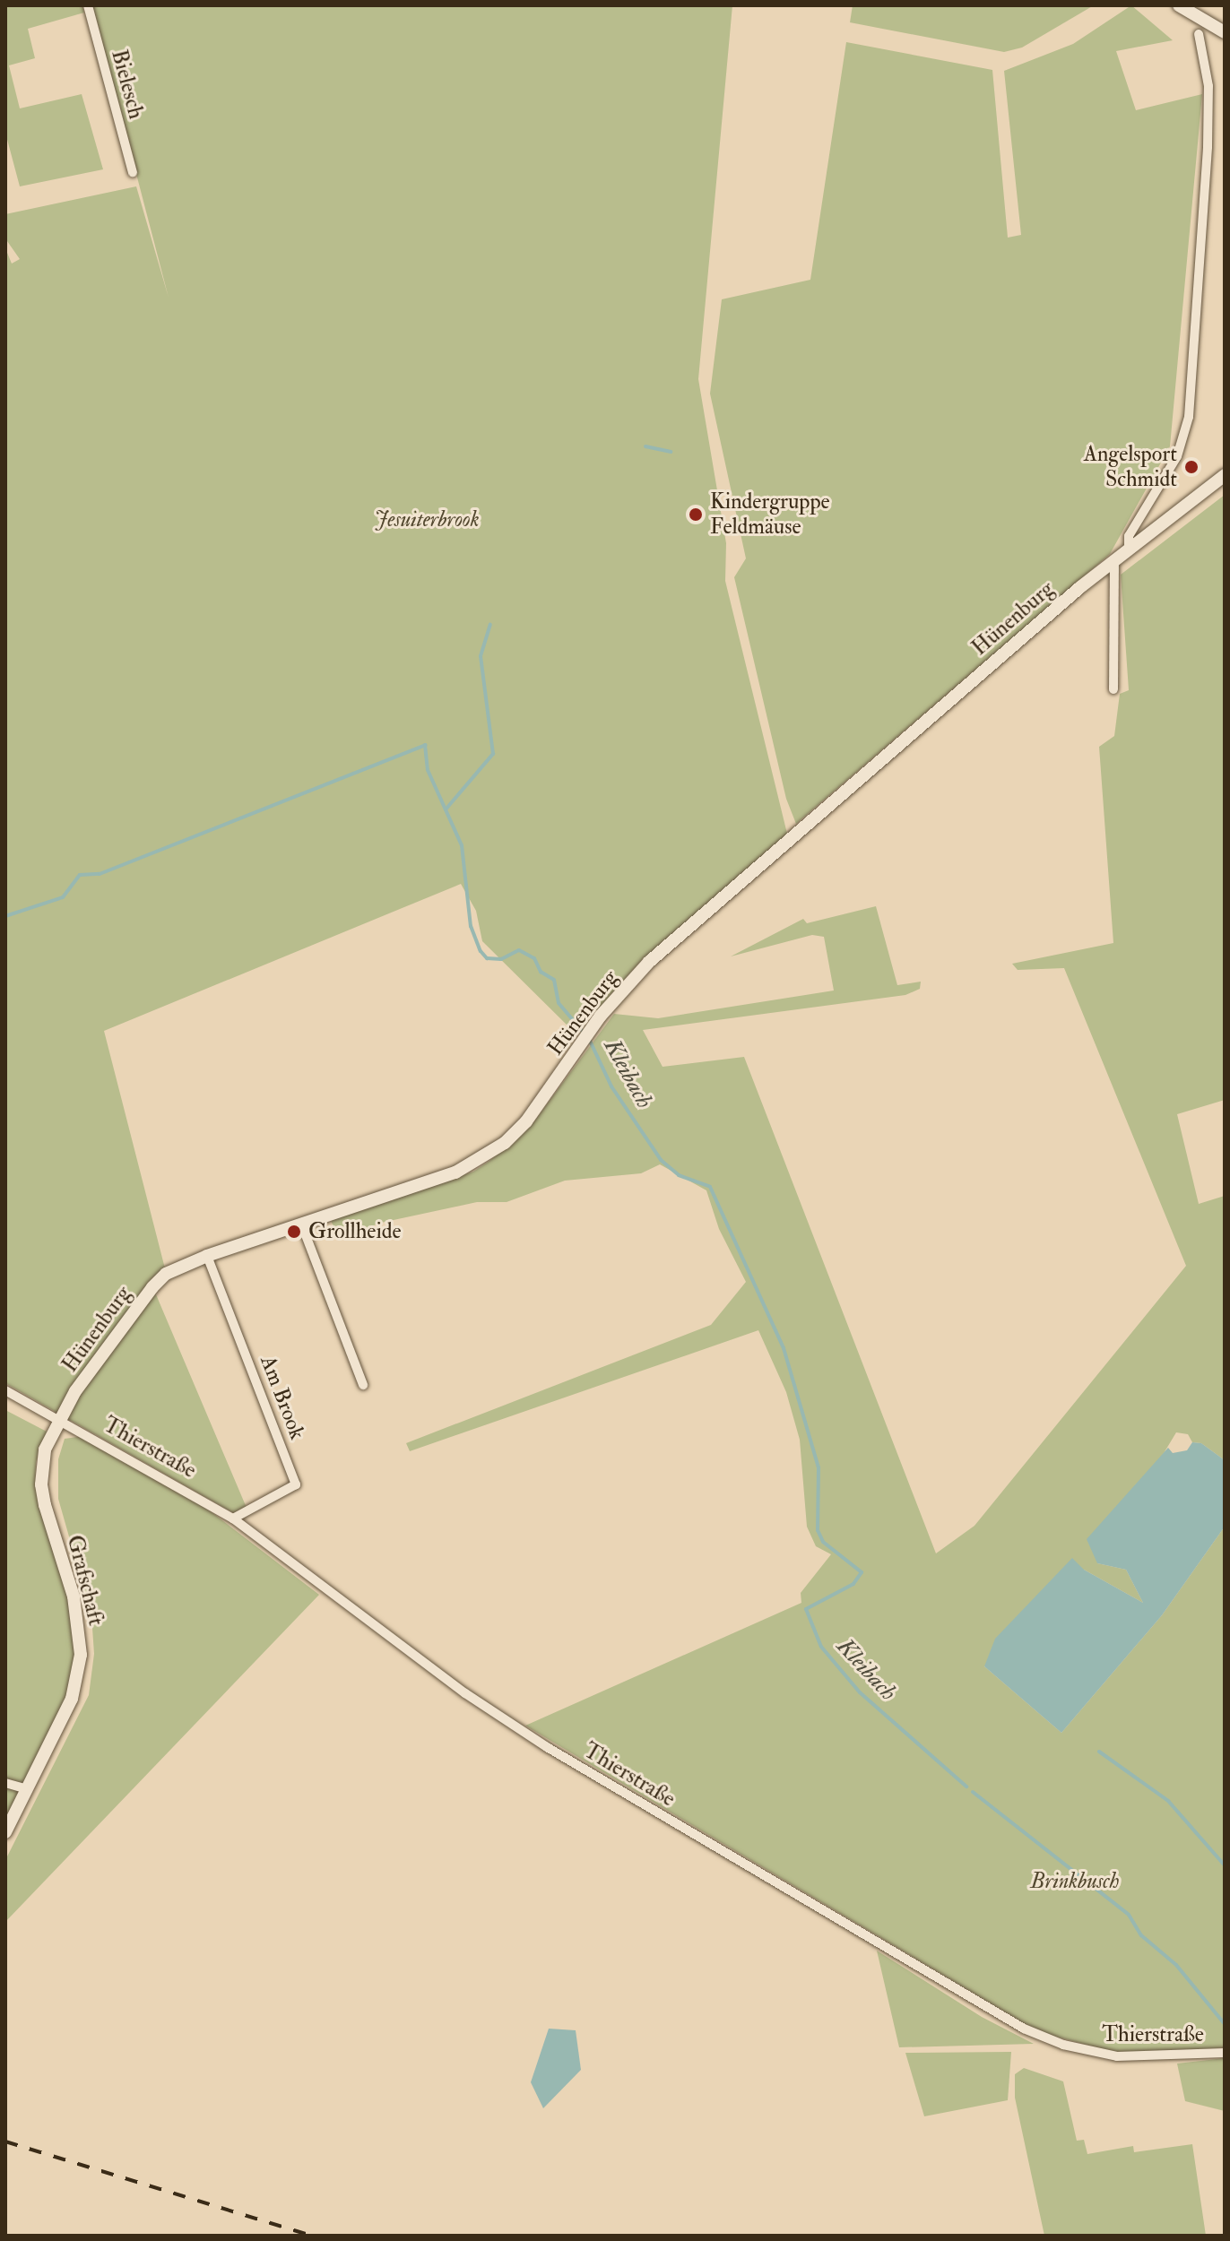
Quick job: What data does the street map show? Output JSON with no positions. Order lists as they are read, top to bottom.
{
  "streets": {
    "street": [
      "Bielesch",
      "Hünenburg",
      "Am Brook",
      "Thierstraße",
      "Grafschaft"
    ]
  },
  "crossings": [
    ["Hünenburg", "Am Brook"],
    ["Hünenburg", "Thierstraße"],
    ["Hünenburg", "Grafschaft"],
    ["Am Brook", "Thierstraße"],
    ["Thierstraße", "Grafschaft"]
  ],
  "water": ["Kleibach"],
  "parks": ["Jesuiterbrook", "Brinkbusch"],
  "places": ["Angelsport Schmidt", "Kindergruppe Feldmäuse", "Grollheide"]
}
